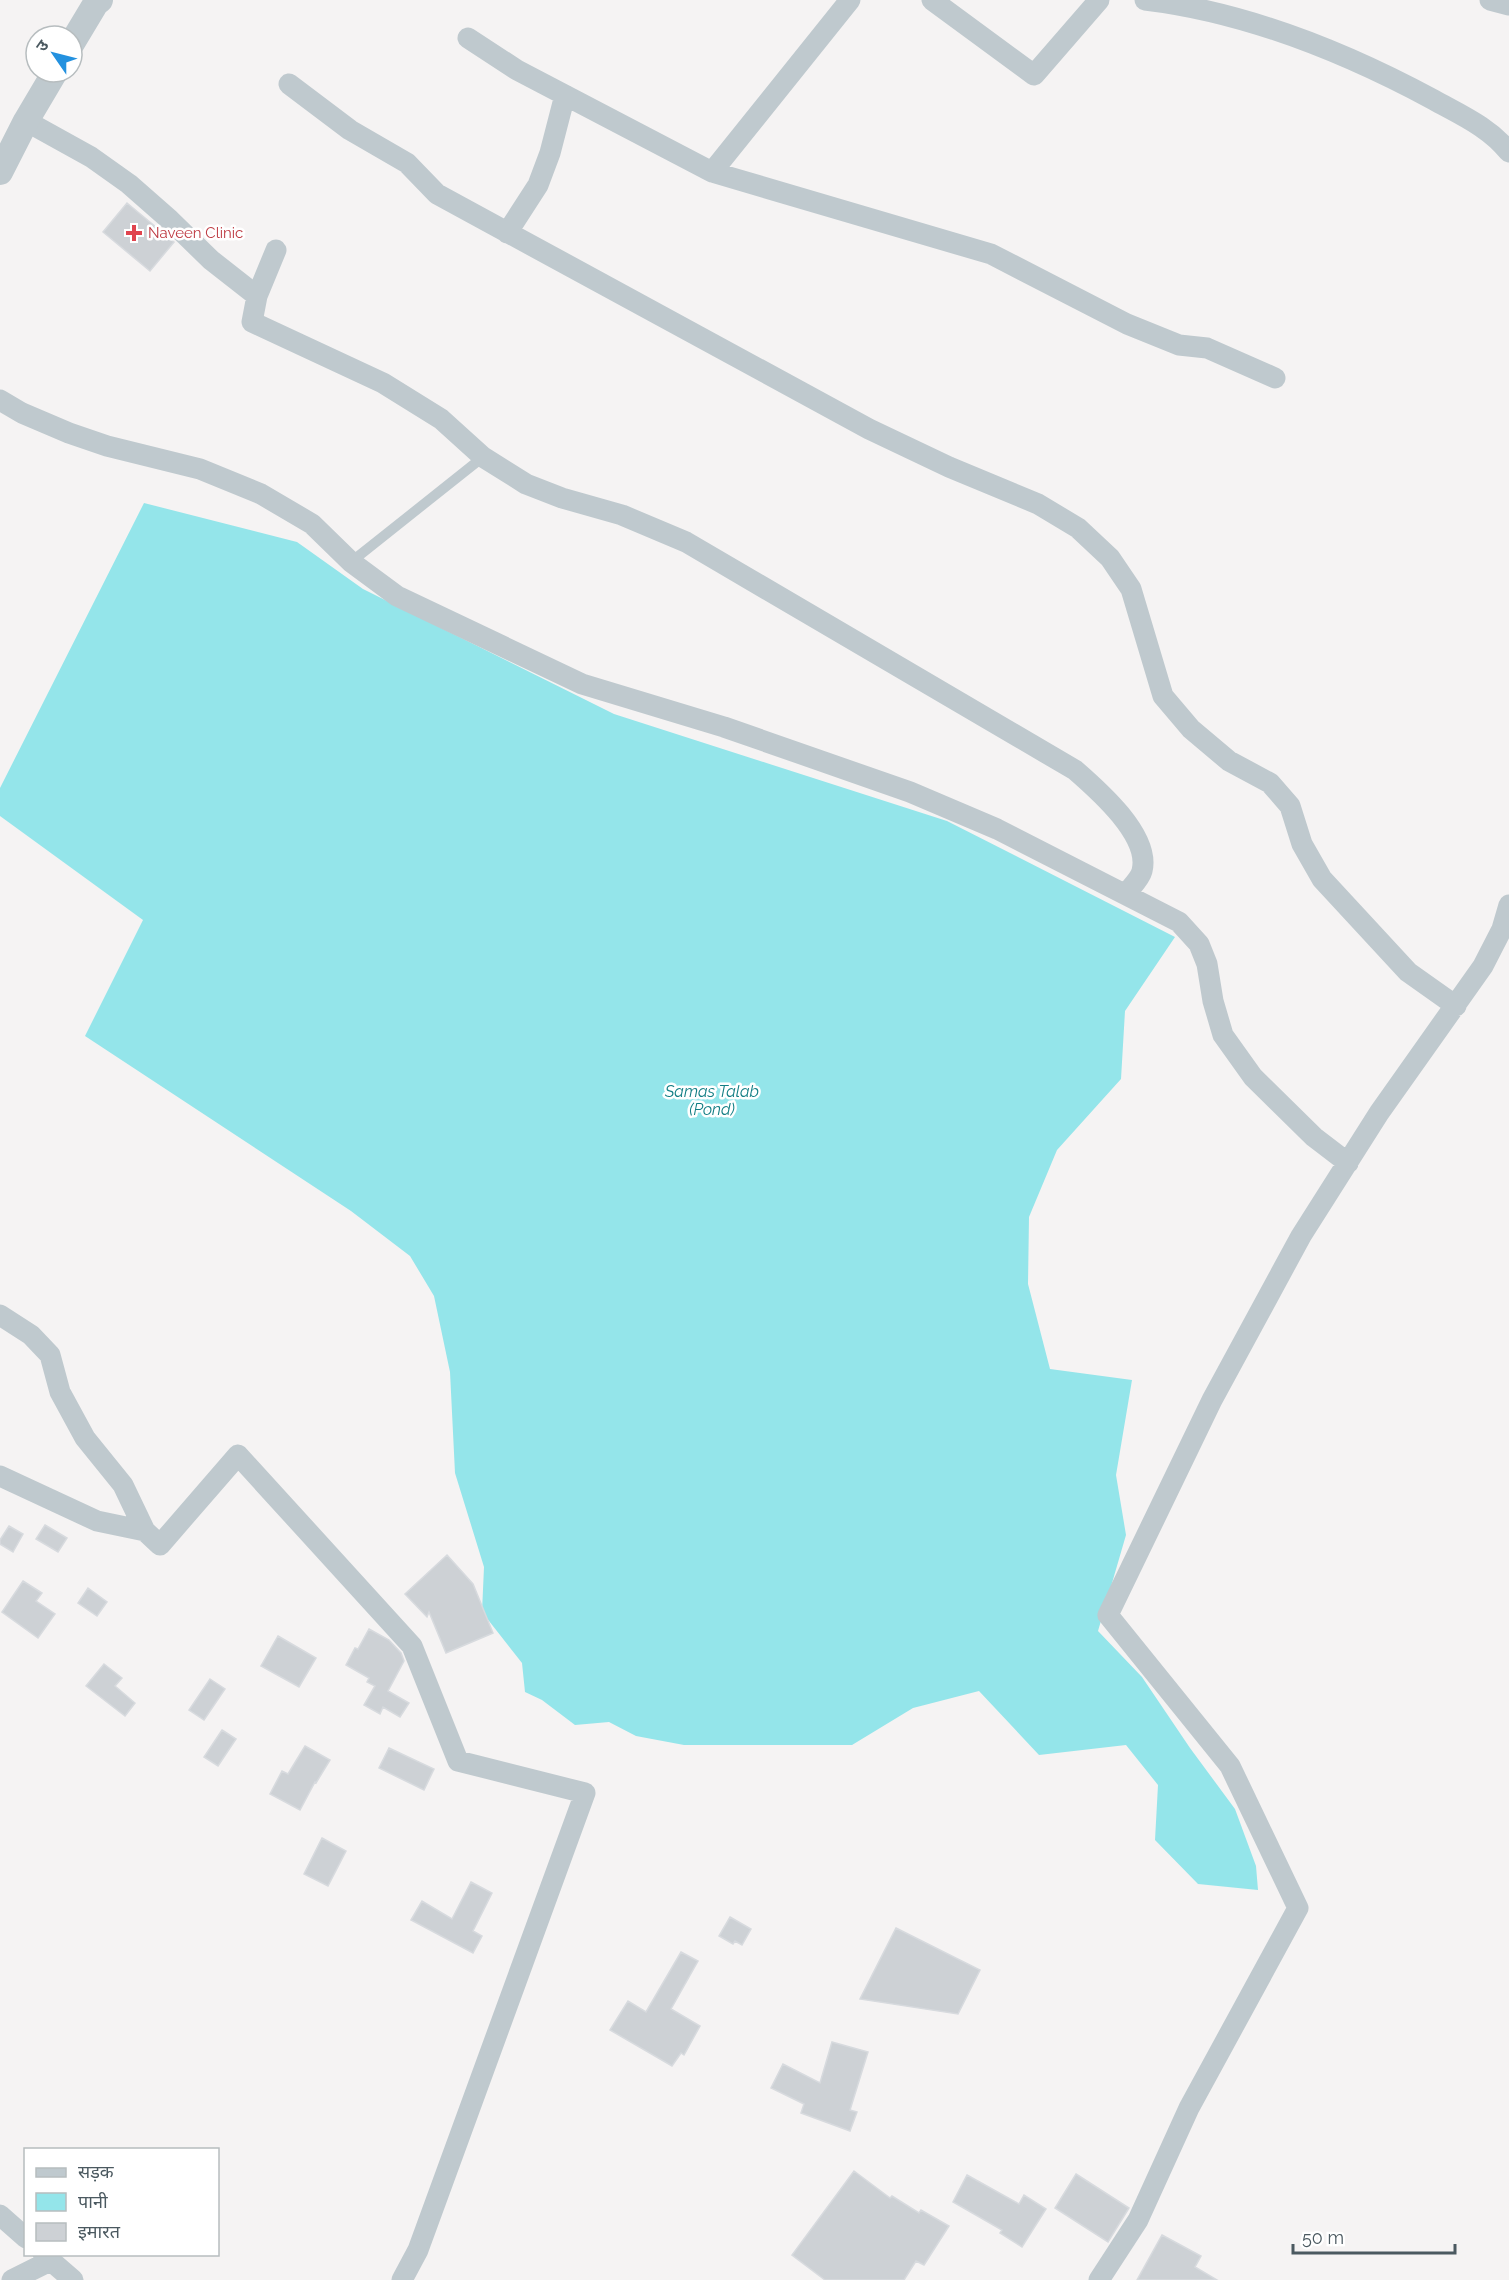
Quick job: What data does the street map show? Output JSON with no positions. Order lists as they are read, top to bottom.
{
  "water": ["Samas Talab (Pond)"],
  "places": {
    "health": ["Naveen Clinic"]
  },
  "legend": ["सड़क", "पानी", "इमारत"],
  "scale_bar": "50 m",
  "north": "top left"
}
